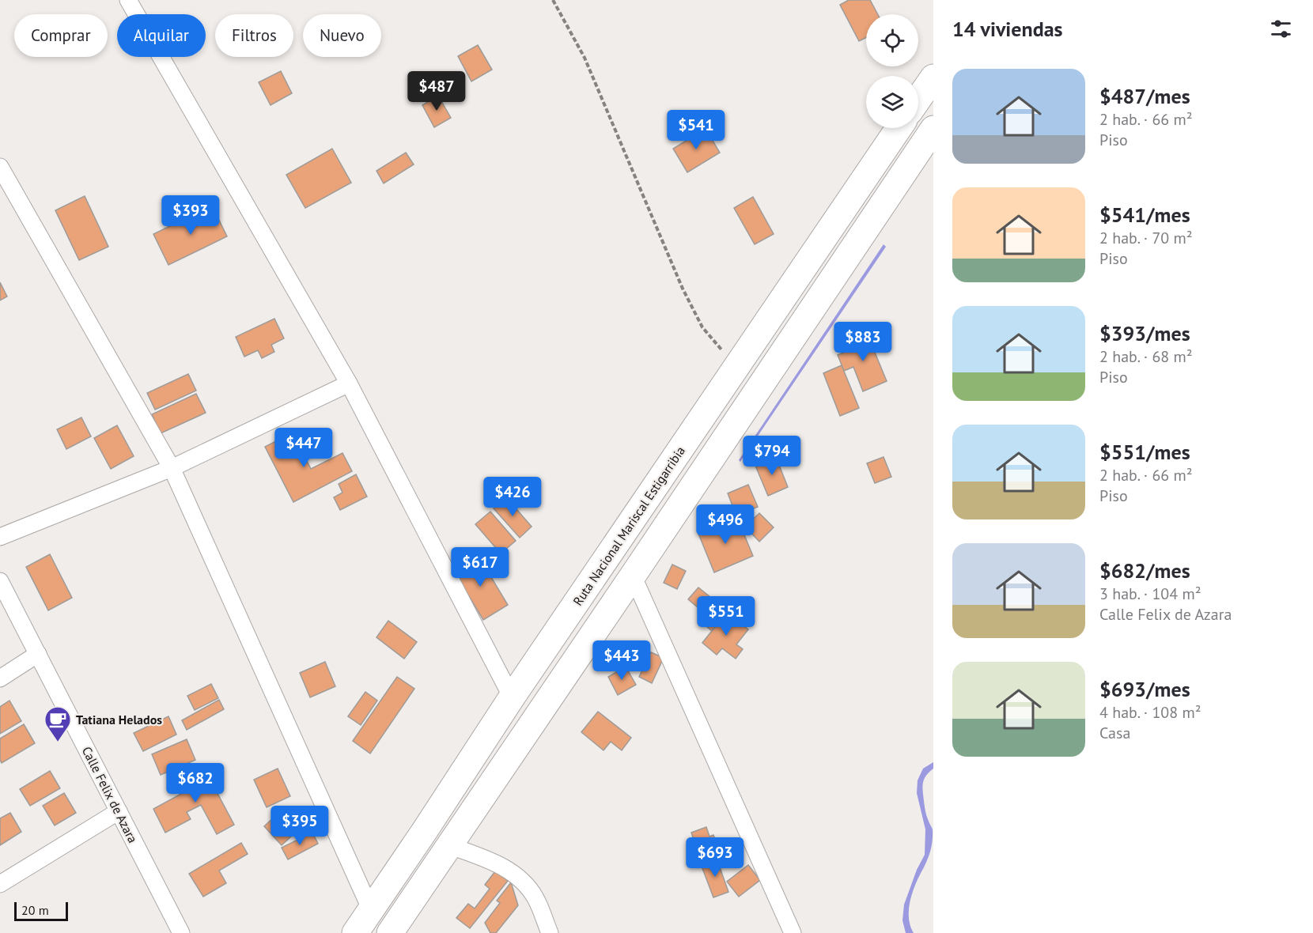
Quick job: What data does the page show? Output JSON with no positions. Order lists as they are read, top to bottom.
{
  "streets": {
    "highway": ["Ruta Nacional Mariscal Estigarribia"],
    "street": ["Calle Felix de Azara"]
  },
  "places": {
    "cafe": ["Tatiana Helados"]
  },
  "scale_bar": "20 m",
  "page": {
    "heading": "14 viviendas",
    "chip": [
      "Comprar",
      "Alquilar",
      "Filtros",
      "Nuevo"
    ],
    "list": [
      {
        "name": "$487/mes",
        "note": "2 hab. · 66 m² · Piso"
      },
      {
        "name": "$541/mes",
        "note": "2 hab. · 70 m² · Piso"
      },
      {
        "name": "$393/mes",
        "note": "2 hab. · 68 m² · Piso"
      },
      {
        "name": "$551/mes",
        "note": "2 hab. · 66 m² · Piso"
      },
      {
        "name": "$682/mes",
        "note": "3 hab. · 104 m² · Calle Felix de Azara"
      },
      {
        "name": "$693/mes",
        "note": "4 hab. · 108 m² · Casa"
      }
    ],
    "price": [
      "$487",
      "$541",
      "$393",
      "$883",
      "$447",
      "$794",
      "$426",
      "$496",
      "$617",
      "$551",
      "$443",
      "$682",
      "$395",
      "$693"
    ],
    "scale": "20 m"
  }
}
